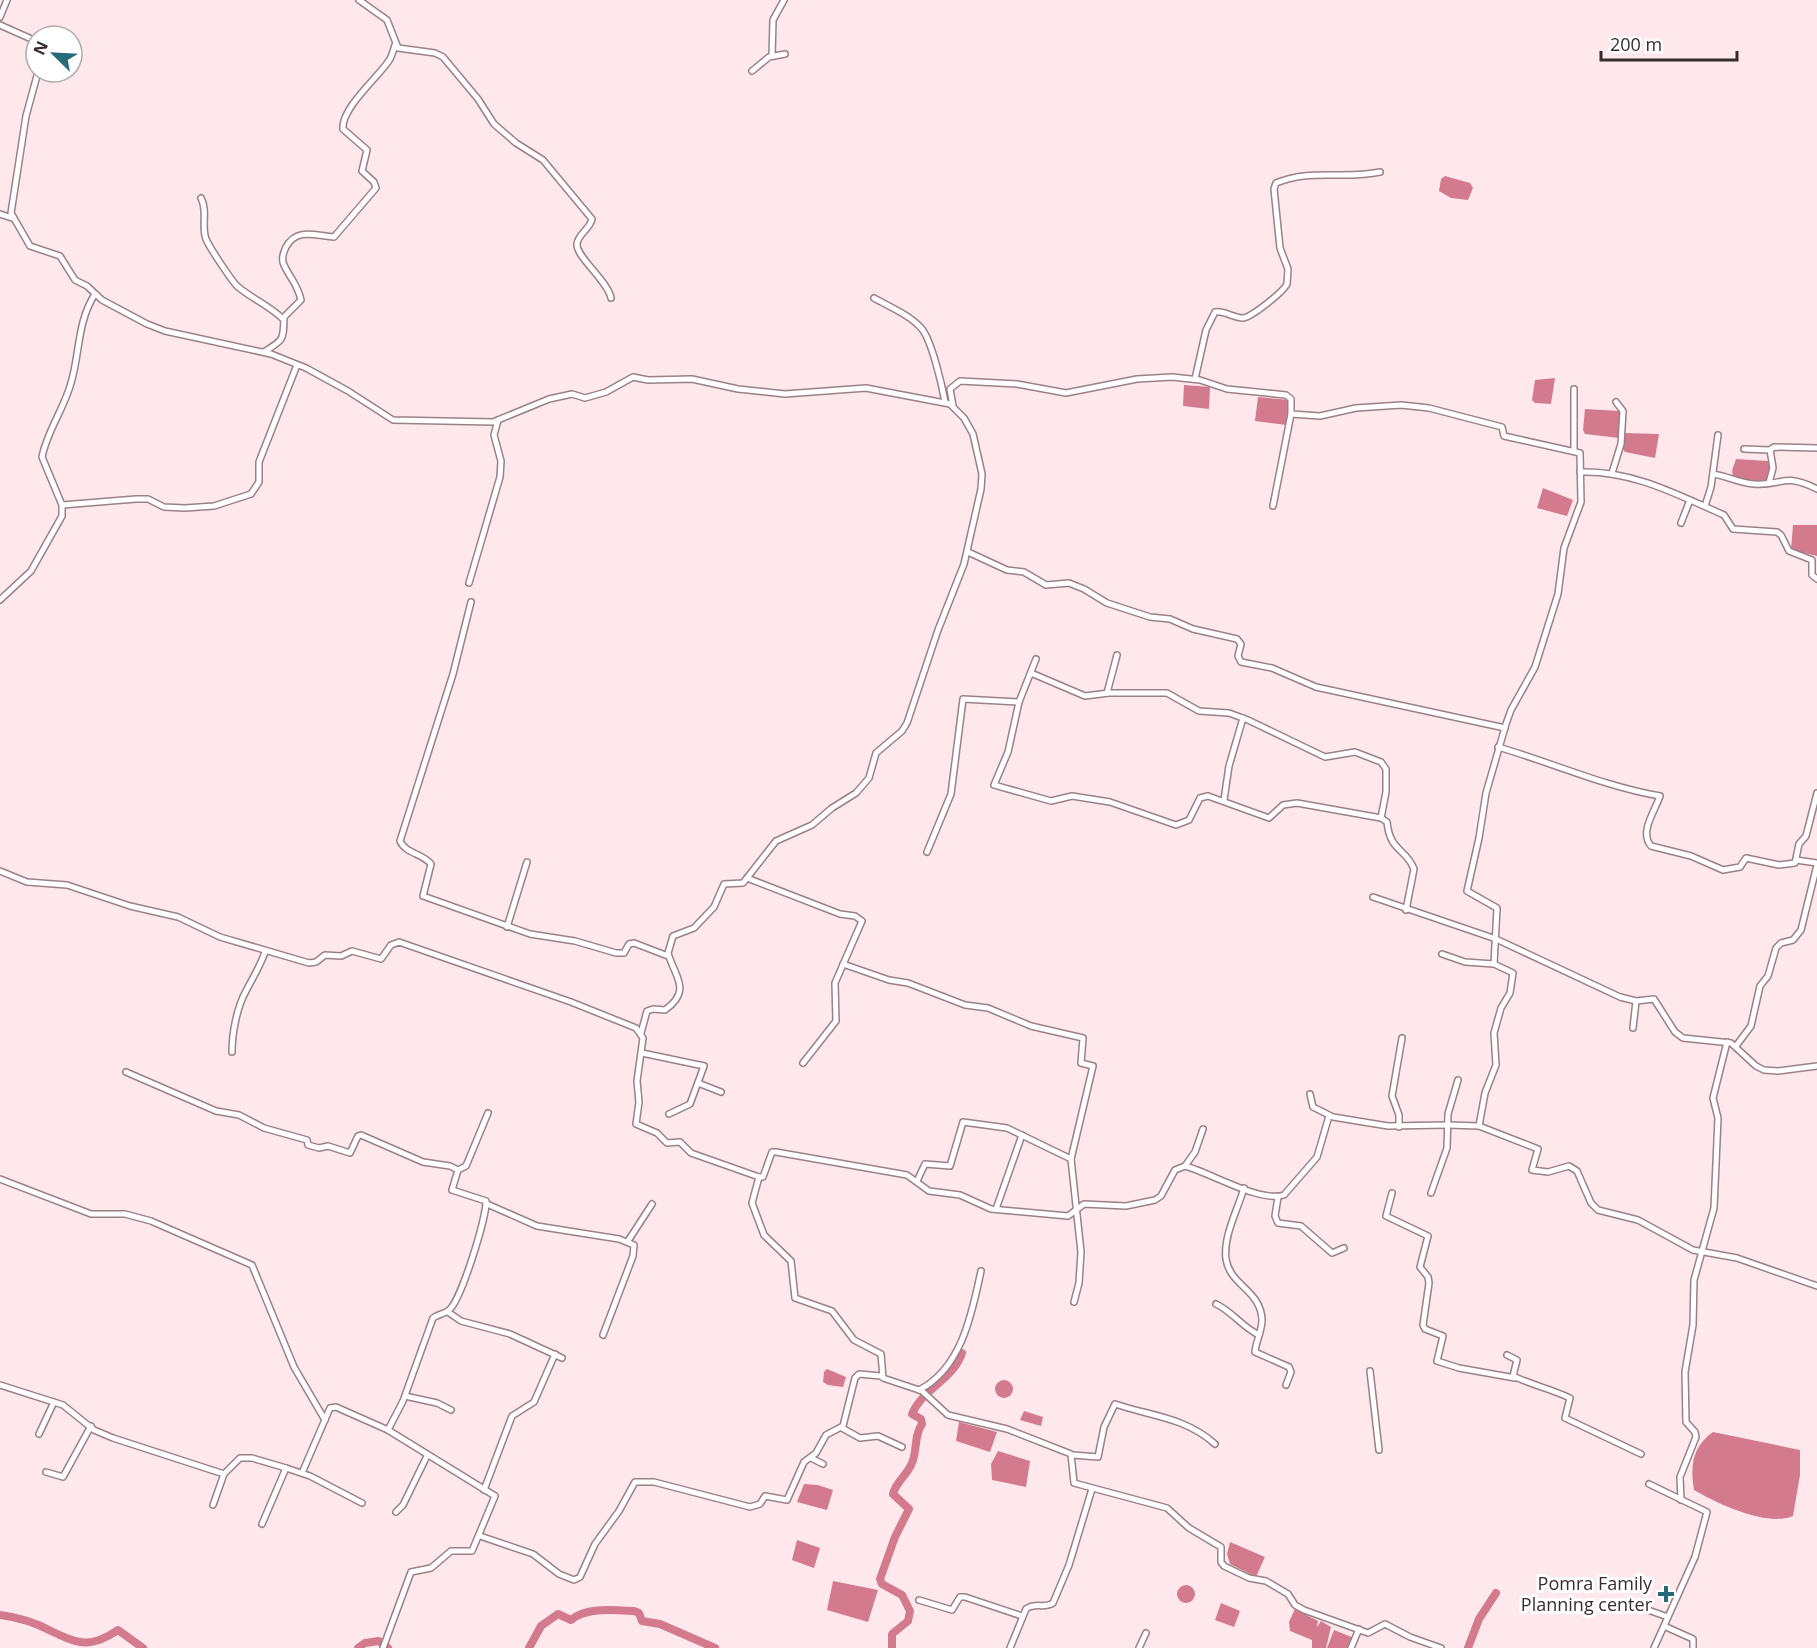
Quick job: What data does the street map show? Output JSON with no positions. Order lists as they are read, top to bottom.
{
  "places": {
    "health": ["Pomra Family Planning center"]
  },
  "scale_bar": "200 m",
  "north": "top left"
}
